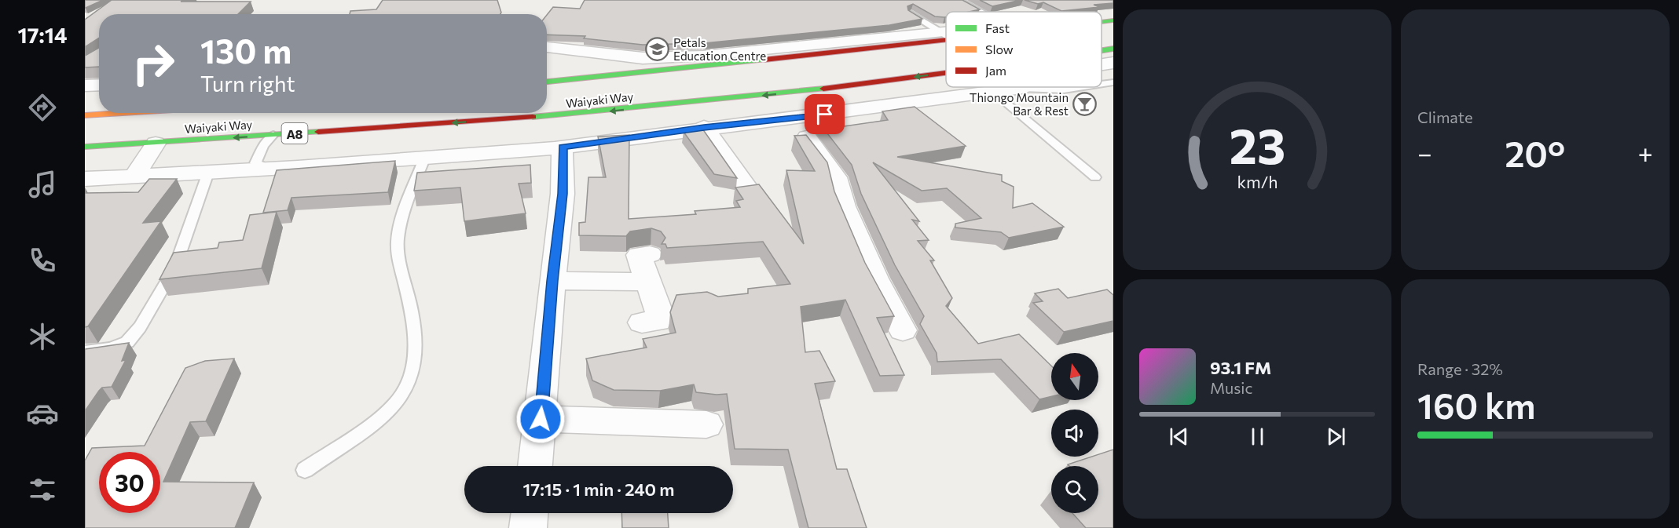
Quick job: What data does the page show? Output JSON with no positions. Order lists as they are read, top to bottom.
{
  "streets": {
    "highway": ["Waiyaki Way", "A8"]
  },
  "places": {
    "school or university": ["Petals Education Centre"],
    "bar": ["Thiongo Mountain Bar & Rest"]
  },
  "legend": ["Fast", "Slow", "Jam"],
  "north": "top",
  "page": {
    "tabs": "17:14",
    "tile": [
      "Climate",
      ["Range · 32%", "160 km"]
    ],
    "turn": ["130 m", "Turn right"],
    "heat": ["−", "20°", "+"],
    "song": ["93.1 FM", "Music"],
    "limit": "30",
    "trip": "17:15 · 1 min · 240 m",
    "gauge": ["23", "km/h"]
  }
}
